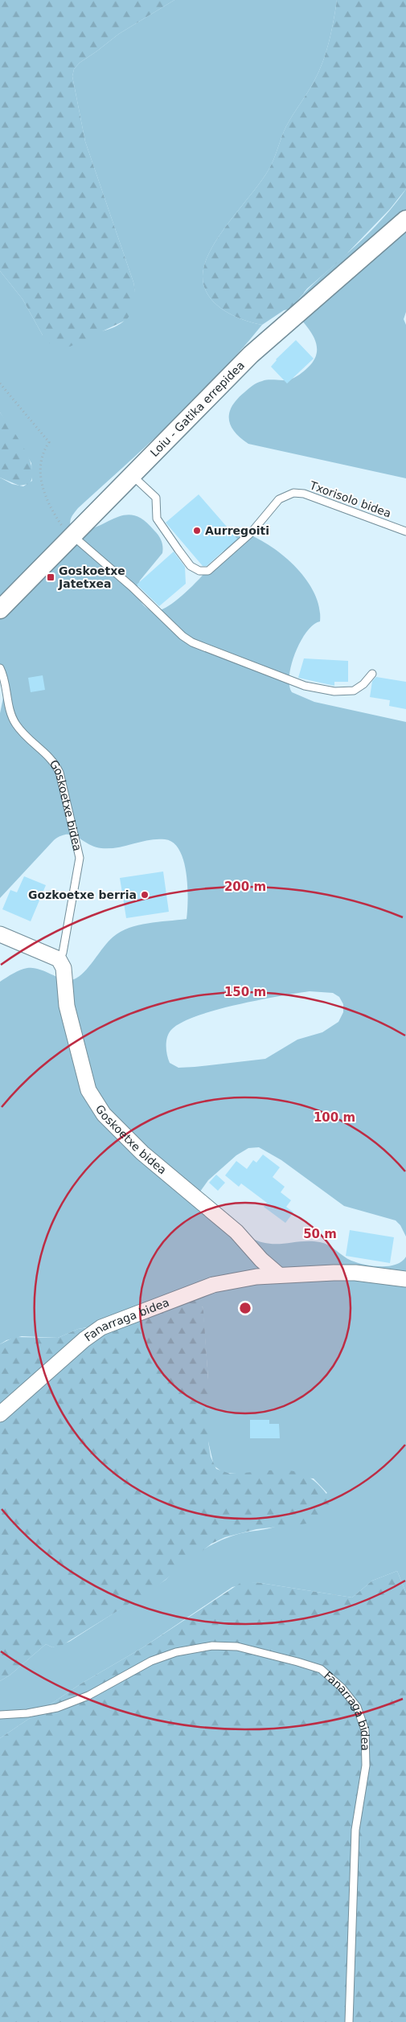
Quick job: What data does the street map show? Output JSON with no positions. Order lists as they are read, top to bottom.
{
  "streets": {
    "street": ["Loiu - Gatika errepidea", "Goskoetxe bidea", "Fanarraga bidea"],
    "lane": ["Txorisolo bidea"]
  },
  "crossings": [
    ["Loiu - Gatika errepidea", "Txorisolo bidea"],
    ["Goskoetxe bidea", "Fanarraga bidea"]
  ],
  "places": {
    "other": ["Aurregoiti", "Gozkoetxe berria"],
    "transit": ["Goskoetxe Jatetxea"]
  },
  "rings": [
    "200 m",
    "150 m",
    "100 m",
    "50 m"
  ]
}
